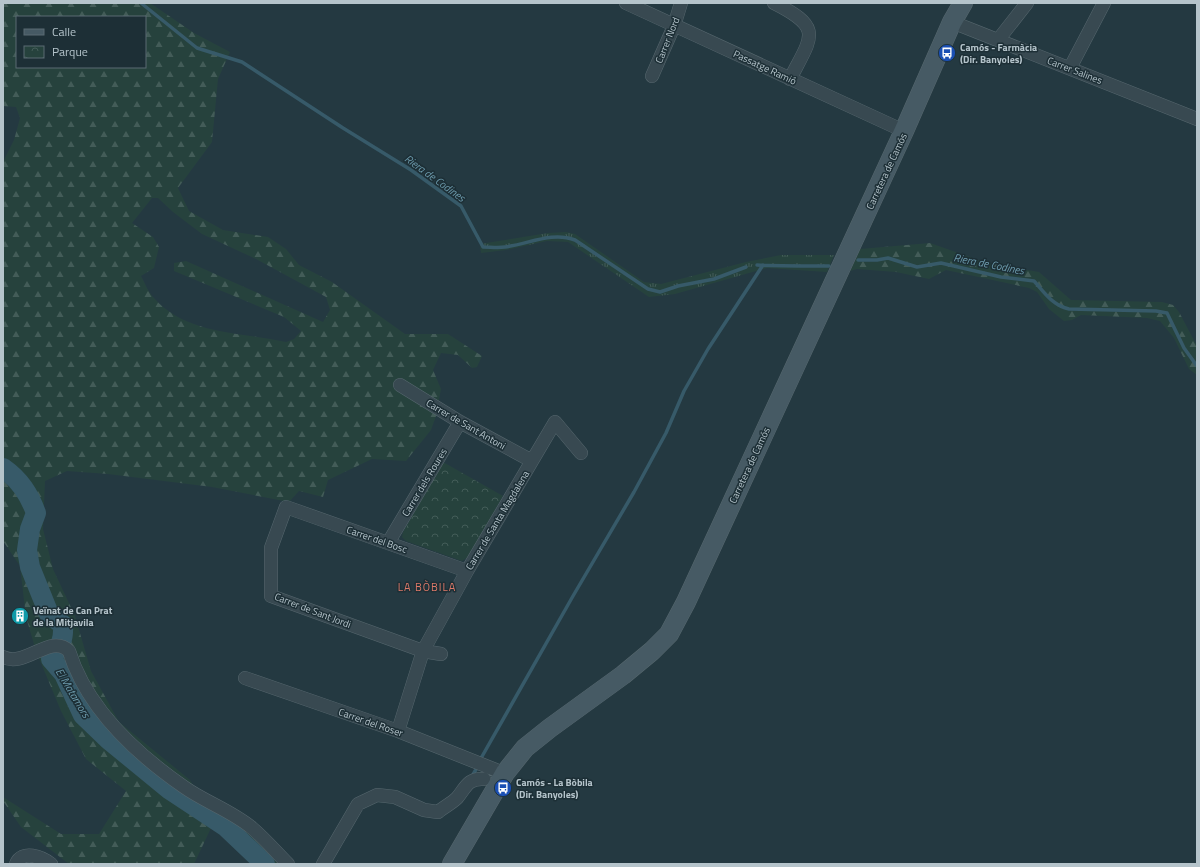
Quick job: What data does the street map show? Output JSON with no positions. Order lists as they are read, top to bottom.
{
  "streets": {
    "street": [
      "Carrer Nord",
      "Passatge Ramió",
      "Carrer Salines",
      "Carretera de Camós",
      "Carrer de Sant Antoni",
      "Carrer dels Roures",
      "Carrer de Santa Magdalena",
      "Carrer del Bosc",
      "Carrer de Sant Jordi",
      "Carrer del Roser"
    ]
  },
  "crossings": [
    ["Carrer Nord", "Passatge Ramió"],
    ["Passatge Ramió", "Carretera de Camós"],
    ["Carrer Salines", "Carretera de Camós"],
    ["Carretera de Camós", "Carrer del Roser"],
    ["Carrer de Sant Antoni", "Carrer dels Roures"],
    ["Carrer de Sant Antoni", "Carrer de Santa Magdalena"],
    ["Carrer dels Roures", "Carrer del Bosc"],
    ["Carrer de Santa Magdalena", "Carrer del Bosc"],
    ["Carrer de Santa Magdalena", "Carrer de Sant Jordi"],
    ["Carrer de Santa Magdalena", "Carrer del Roser"],
    ["Carrer del Bosc", "Carrer de Sant Jordi"]
  ],
  "districts": ["LA BÒBILA"],
  "water": ["Riera de Codines", "El Matamors"],
  "places": {
    "bus stop": ["Camós - Farmàcia (Dir. Banyoles)", "Camós - La Bòbila (Dir. Banyoles)"],
    "building": ["Veïnat de Can Prat de la Mitjavila"]
  },
  "legend": ["Calle", "Parque"]
}
